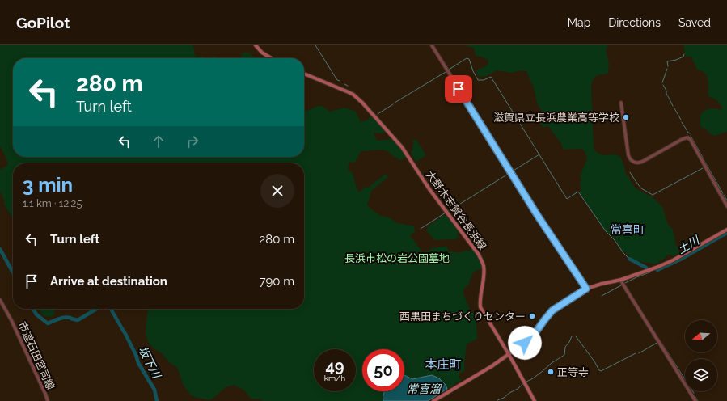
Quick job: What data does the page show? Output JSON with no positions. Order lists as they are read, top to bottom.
{
  "streets": {
    "main road": ["大野木志賀谷長浜線"],
    "street": ["市道石田宮司線"]
  },
  "districts": ["常喜町", "本庄町"],
  "water": ["土川", "坂下川", "常喜溜"],
  "parks": ["長浜市松の岩公園墓地"],
  "places": ["滋賀県立長浜農業高等学校", "西黒田まちづくりセンター", "正等寺"],
  "north": "left",
  "page": {
    "header": "GoPilot",
    "nav": ["Map", "Directions", "Saved"],
    "turn": ["280 m", "Turn left"],
    "heading": ["3 min", "1.1 km · 12:25"],
    "list": [
      {
        "name": "Turn left",
        "value": "280 m"
      },
      {
        "name": "Arrive at destination",
        "value": "790 m"
      }
    ],
    "speed": "49 km/h",
    "limit": "50"
  }
}
